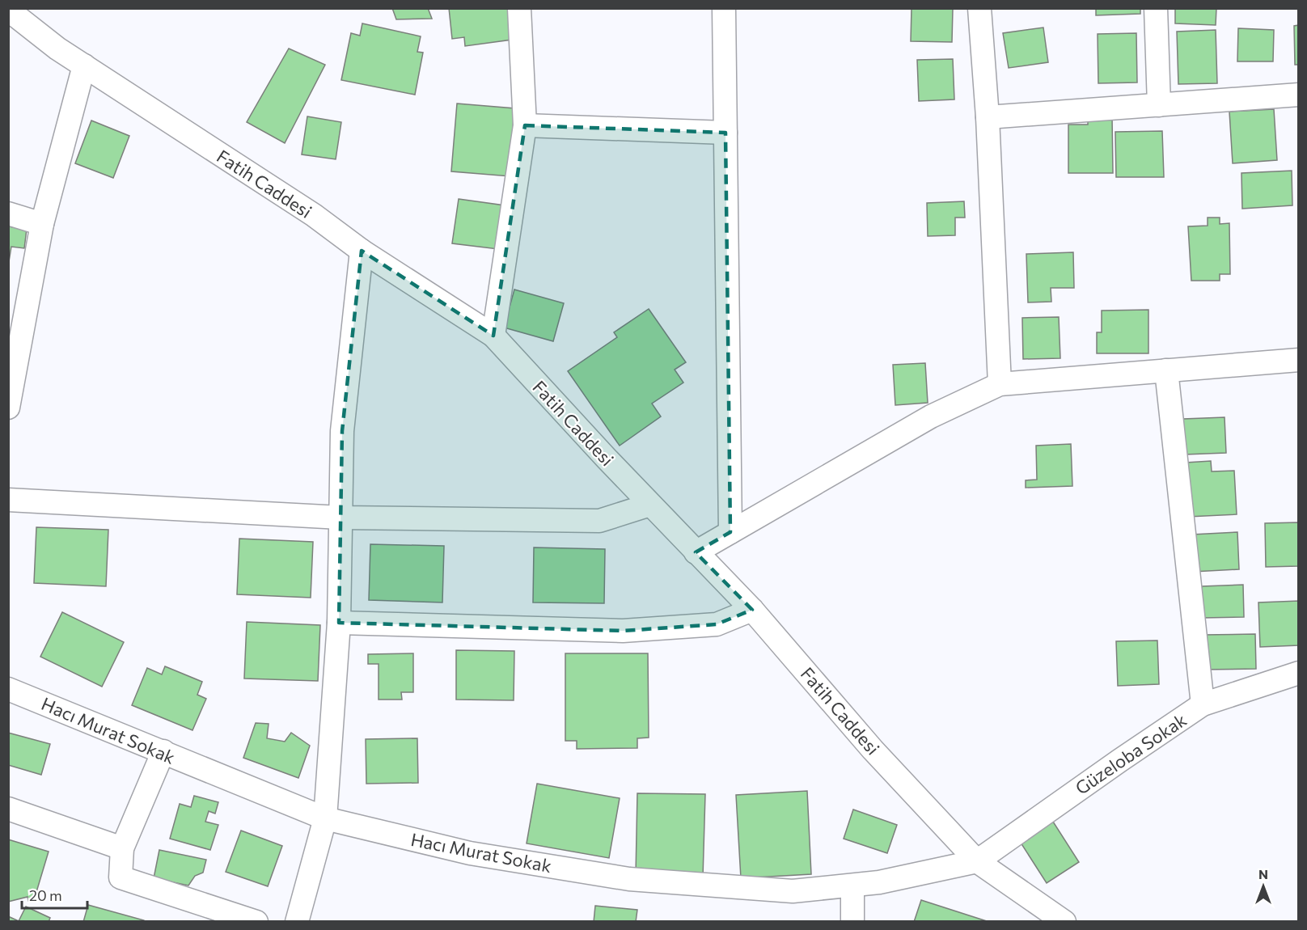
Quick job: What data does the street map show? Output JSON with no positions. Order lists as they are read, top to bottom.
{
  "streets": {
    "street": ["Fatih Caddesi", "Hacı Murat Sokak", "Güzeloba Sokak"]
  },
  "crossings": [
    ["Fatih Caddesi", "Hacı Murat Sokak"],
    ["Fatih Caddesi", "Güzeloba Sokak"],
    ["Hacı Murat Sokak", "Güzeloba Sokak"]
  ],
  "scale_bar": "20 m",
  "north": "top"
}
